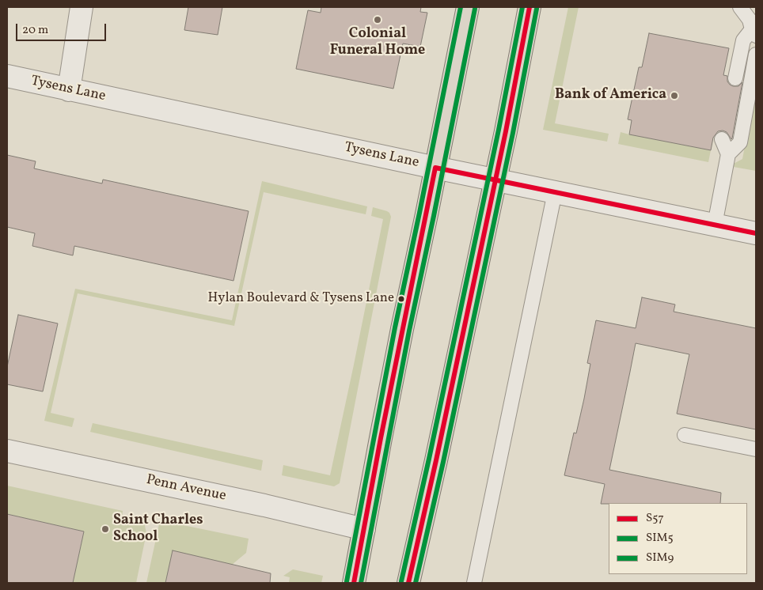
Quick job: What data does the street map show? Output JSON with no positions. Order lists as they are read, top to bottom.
{
  "streets": {
    "street": ["Tysens Lane", "Penn Avenue"]
  },
  "places": [
    "Colonial Funeral Home",
    "Bank of America",
    "Hylan Boulevard & Tysens Lane",
    "Saint Charles School"
  ],
  "lines": ["transit line S57", "transit line SIM9", "transit line SIM5"],
  "legend": ["S57", "SIM5", "SIM9"],
  "scale_bar": "20 m"
}
